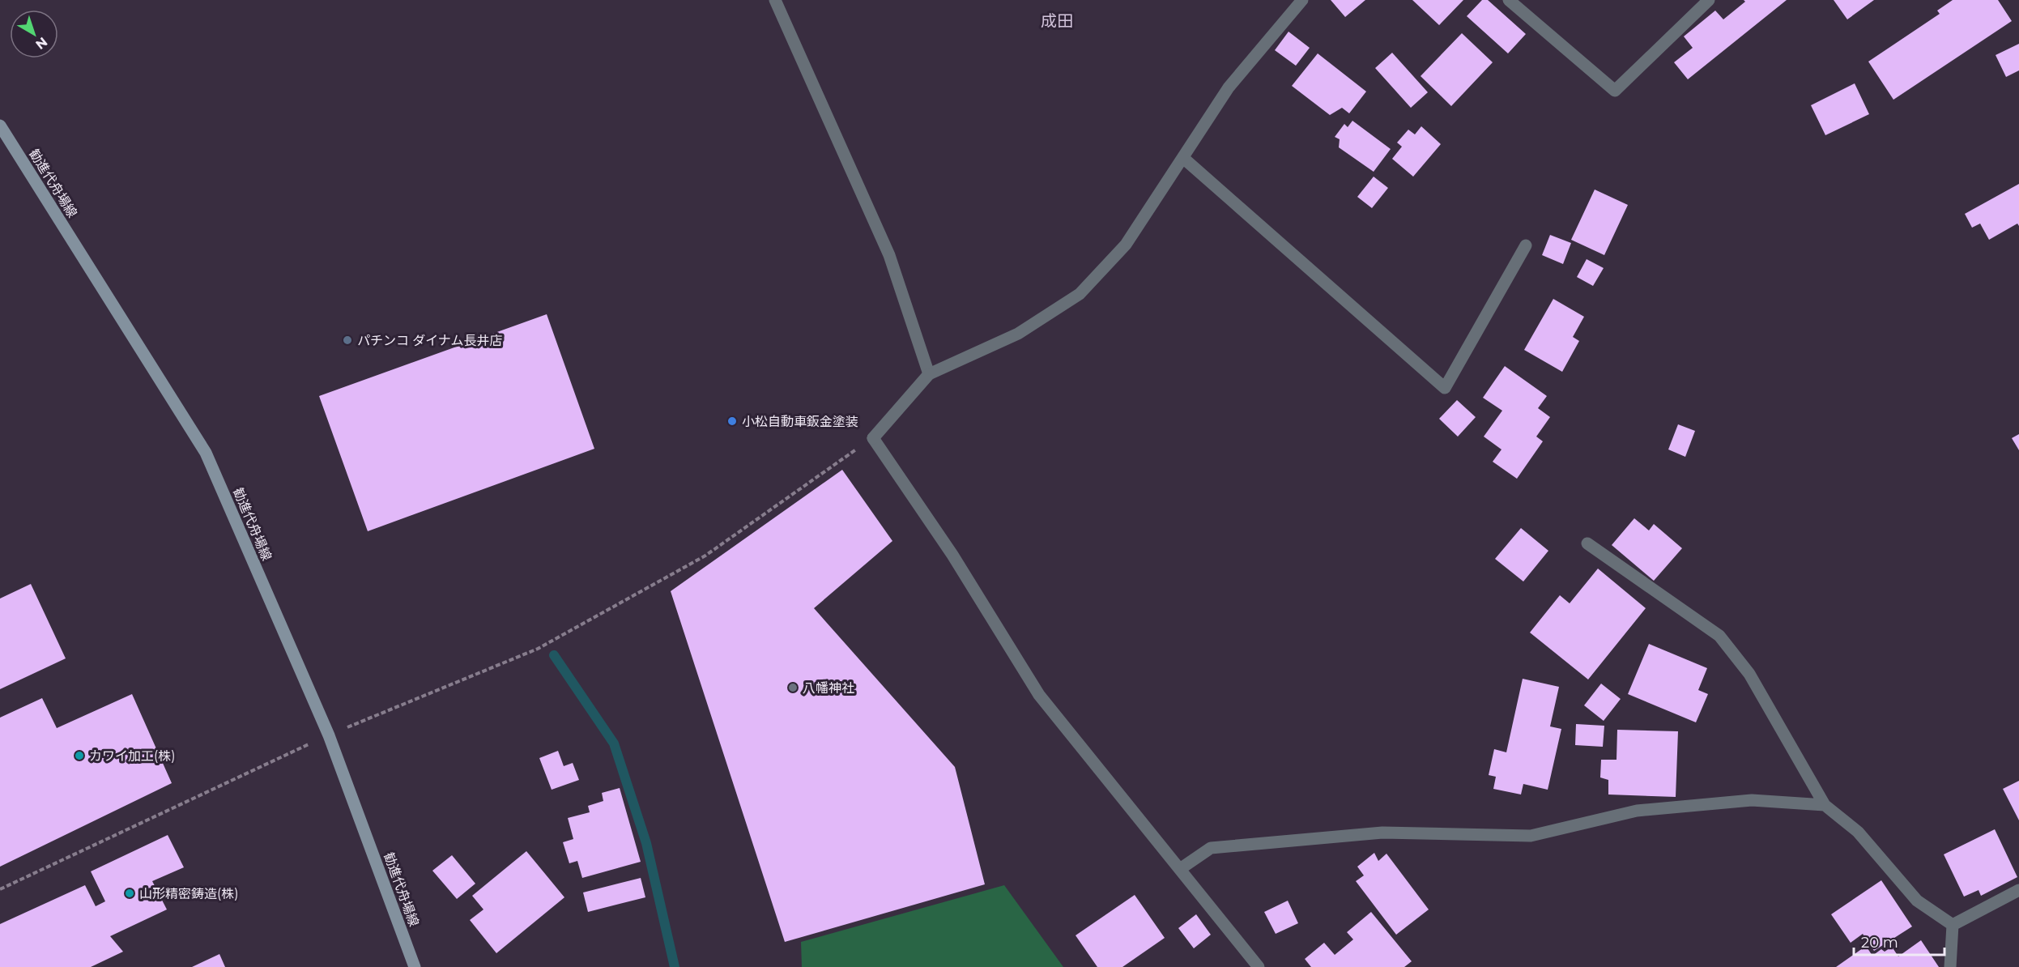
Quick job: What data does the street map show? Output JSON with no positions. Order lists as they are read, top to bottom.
{
  "streets": {
    "main road": ["勧進代舟場線"]
  },
  "districts": ["成田"],
  "places": [
    "パチンコ ダイナム長井店",
    "小松自動車鈑金塗装",
    "八幡神社",
    "カワイ加工(株)",
    "山形精密鋳造(株)"
  ],
  "scale_bar": "20 m",
  "north": "bottom right"
}
